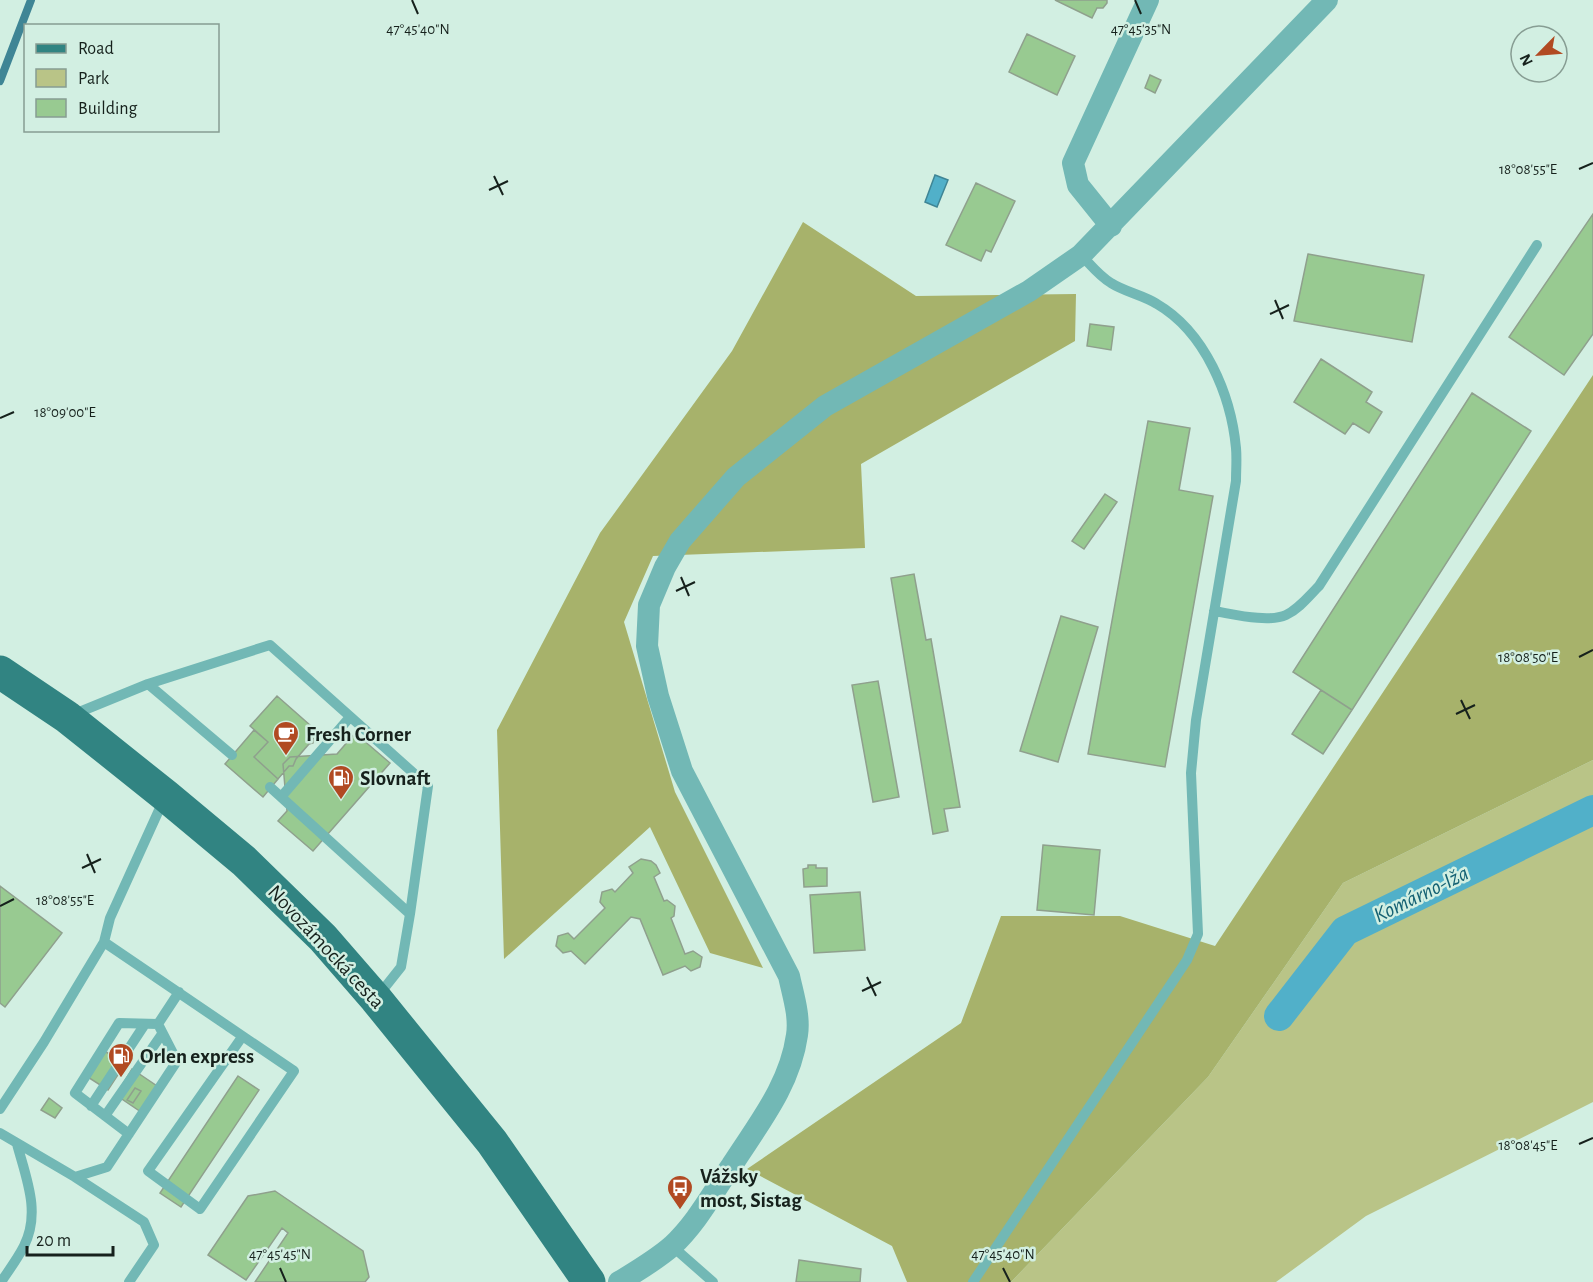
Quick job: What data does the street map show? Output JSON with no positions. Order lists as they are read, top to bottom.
{
  "streets": {
    "main road": ["Novozámocká cesta"]
  },
  "water": ["Komárno-Iža"],
  "places": {
    "cafe": ["Fresh Corner"],
    "fuel station": ["Slovnaft", "Orlen express"],
    "bus stop": ["Vážsky most, Sistag"]
  },
  "legend": ["Road", "Park", "Building"],
  "scale_bar": "20 m",
  "north": "bottom left",
  "coordinates": [
    "47°45'40\"N",
    "47°45'35\"N",
    "18°08'55\"E",
    "18°09'00\"E",
    "18°08'50\"E",
    "18°08'45\"E",
    "47°45'45\"N"
  ]
}
